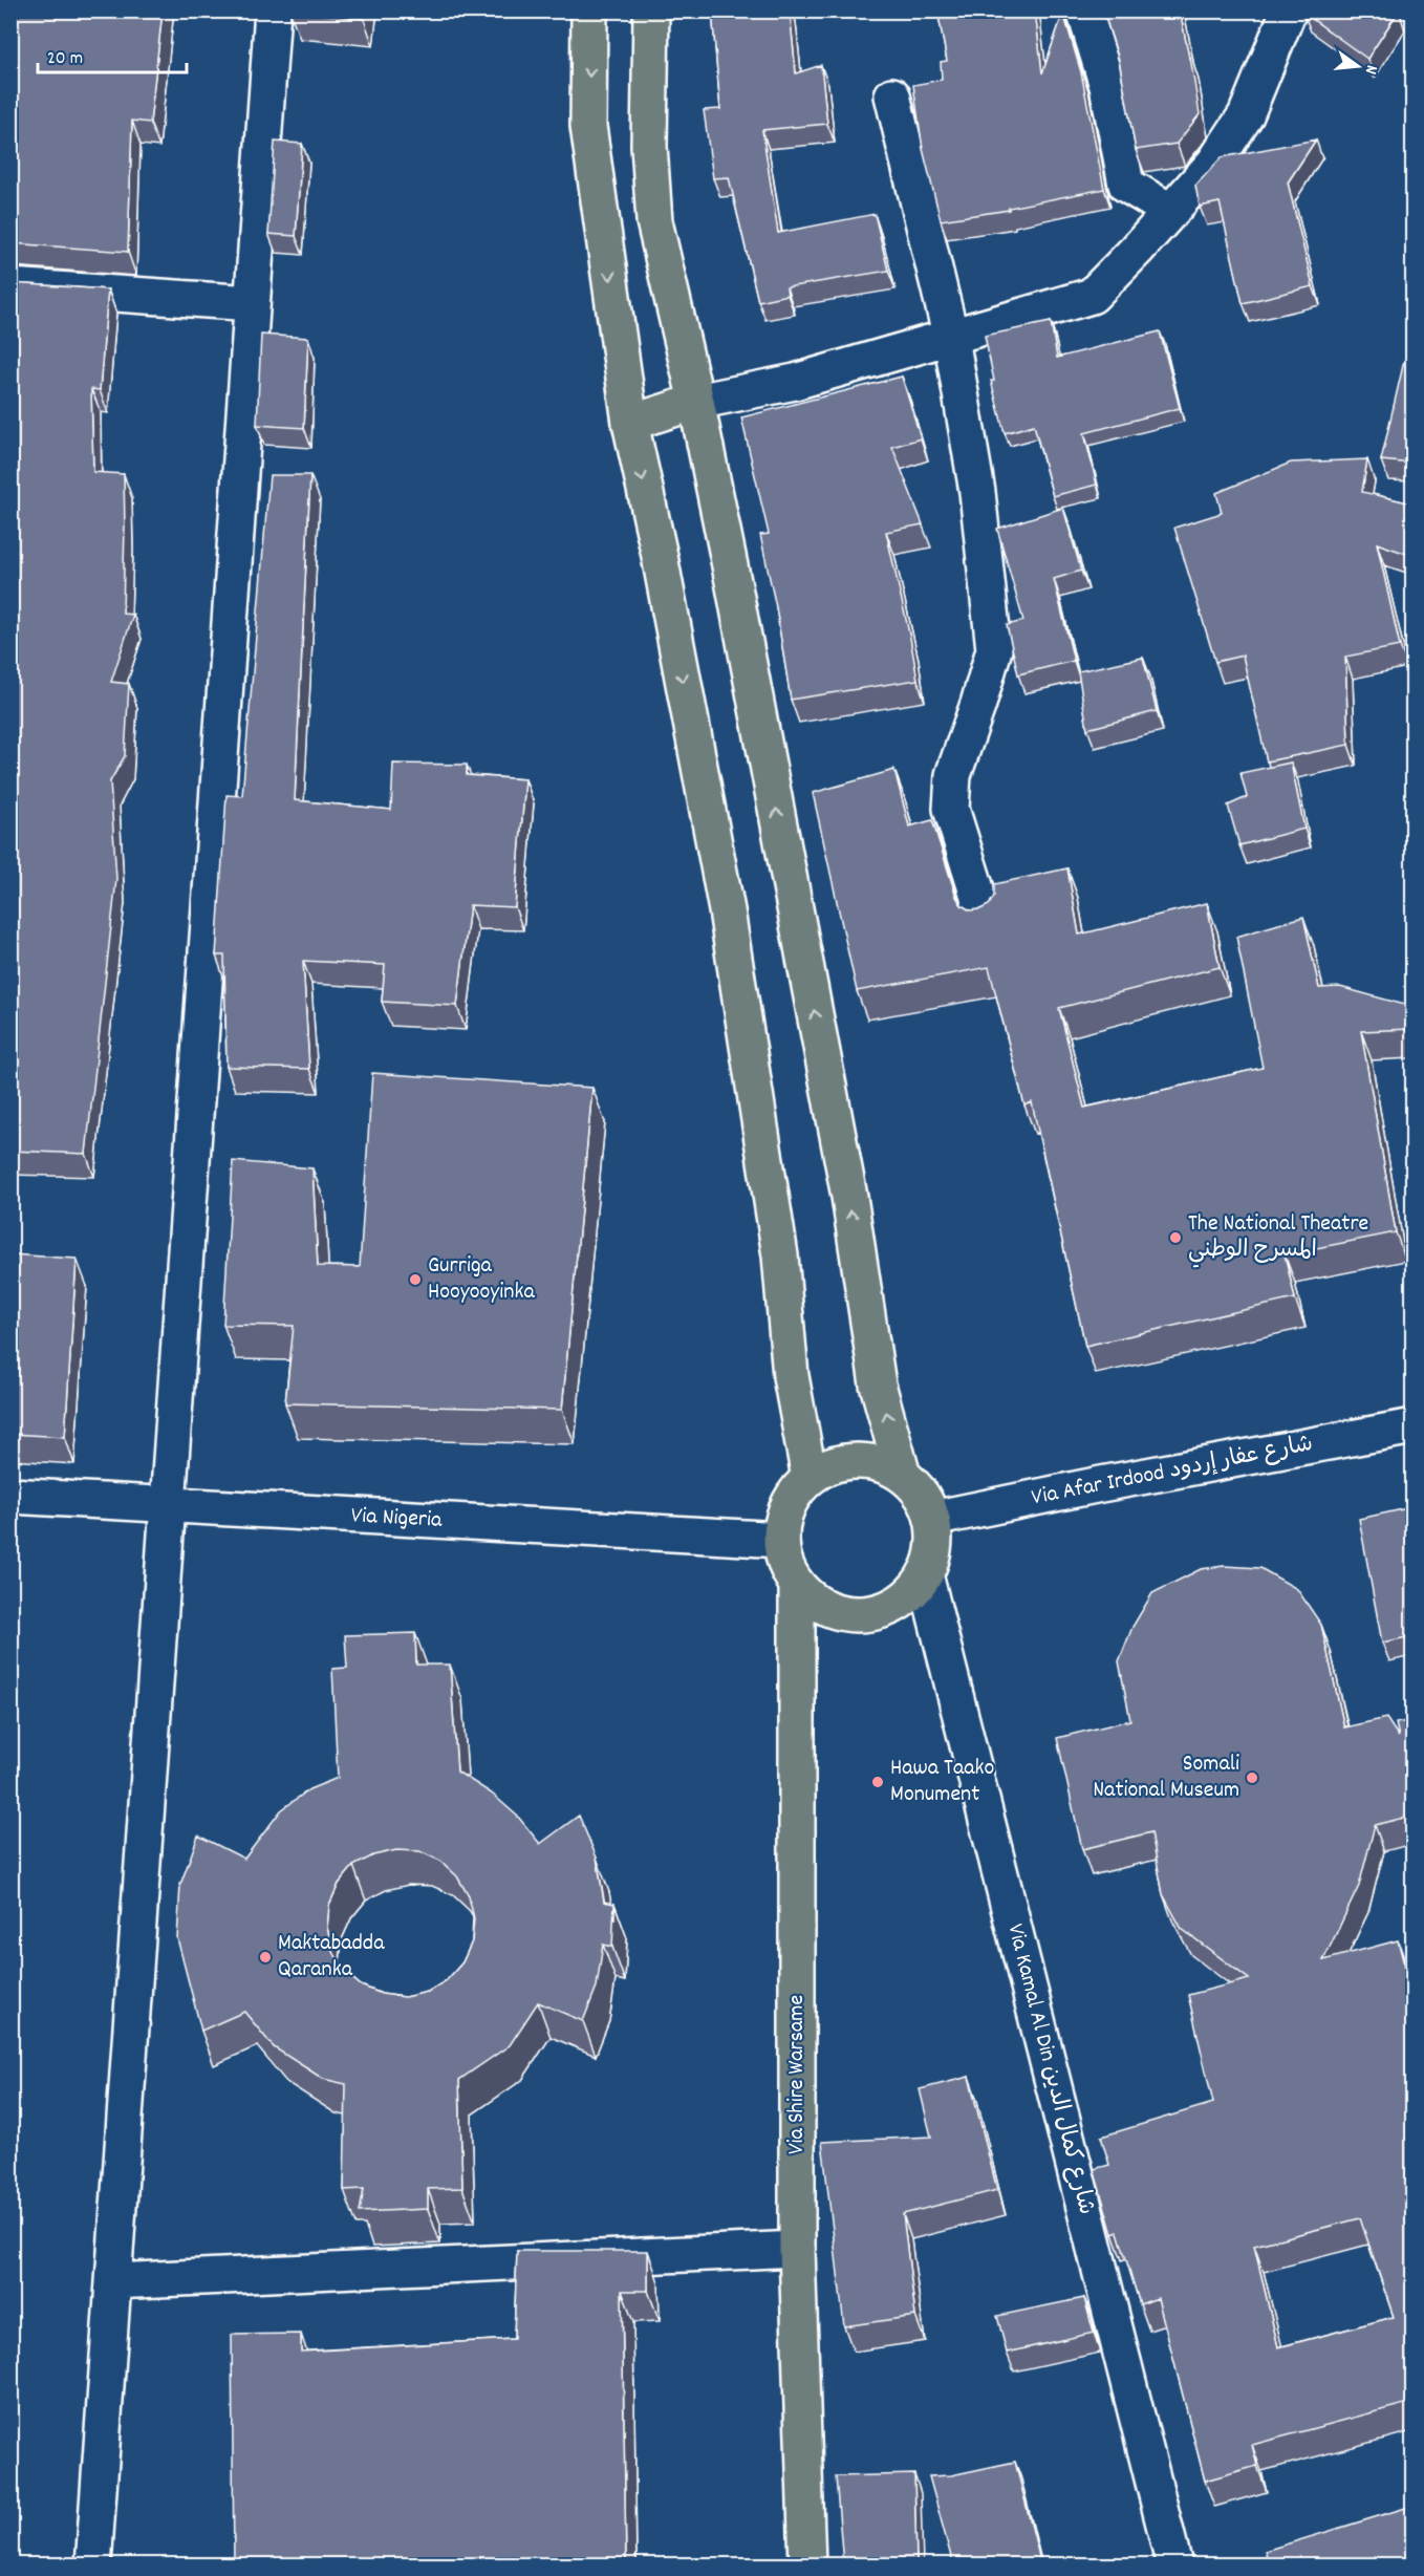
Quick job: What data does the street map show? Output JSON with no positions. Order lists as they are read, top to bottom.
{
  "streets": {
    "highway": ["Via Shire Warsame"],
    "street": ["Via Afar Irdood شارع عفار إردود", "Via Nigeria", "Via Kamal Al Din شارع كمال الدين"]
  },
  "crossings": [
    ["Via Afar Irdood شارع عفار إردود", "Via Nigeria"],
    ["Via Afar Irdood شارع عفار إردود", "Via Kamal Al Din شارع كمال الدين"],
    ["Via Afar Irdood شارع عفار إردود", "Via Shire Warsame"],
    ["Via Nigeria", "Via Kamal Al Din شارع كمال الدين"],
    ["Via Nigeria", "Via Shire Warsame"],
    ["Via Kamal Al Din شارع كمال الدين", "Via Shire Warsame"]
  ],
  "places": [
    "The National Theatre المسرح الوطني",
    "Gurriga Hooyooyinka",
    "Somali National Museum",
    "Hawa Taako Monument",
    "Maktabadda Qaranka"
  ],
  "scale_bar": "20 m",
  "north": "right"
}
